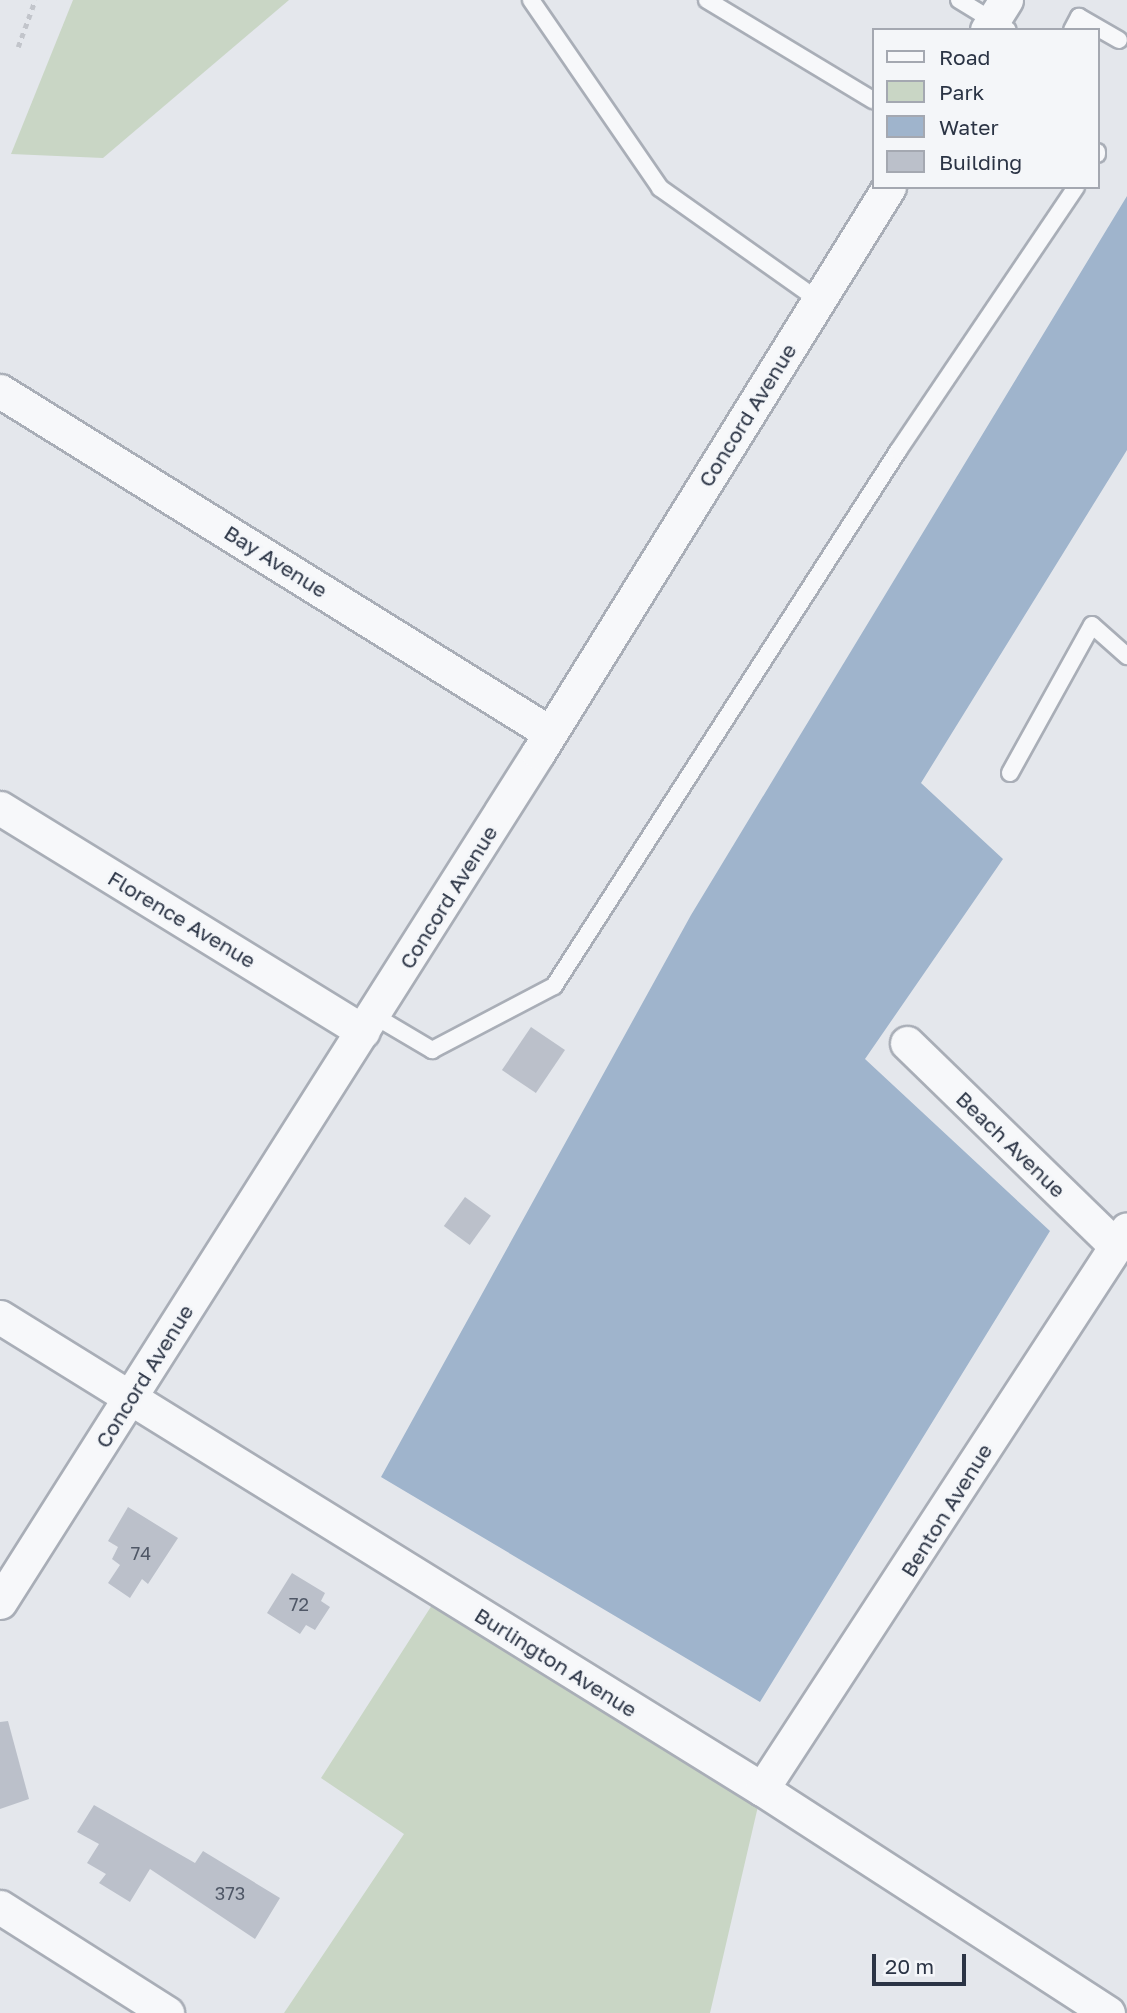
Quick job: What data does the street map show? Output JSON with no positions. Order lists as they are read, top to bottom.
{
  "streets": {
    "street": [
      "Concord Avenue",
      "Bay Avenue",
      "Florence Avenue",
      "Beach Avenue",
      "Benton Avenue",
      "Burlington Avenue"
    ]
  },
  "crossings": [
    ["Concord Avenue", "Bay Avenue"],
    ["Concord Avenue", "Florence Avenue"],
    ["Concord Avenue", "Burlington Avenue"],
    ["Beach Avenue", "Benton Avenue"],
    ["Benton Avenue", "Burlington Avenue"]
  ],
  "house_numbers": ["74", "72", "373"],
  "legend": [
    "Road",
    "Park",
    "Water",
    "Building"
  ],
  "scale_bar": "20 m"
}
